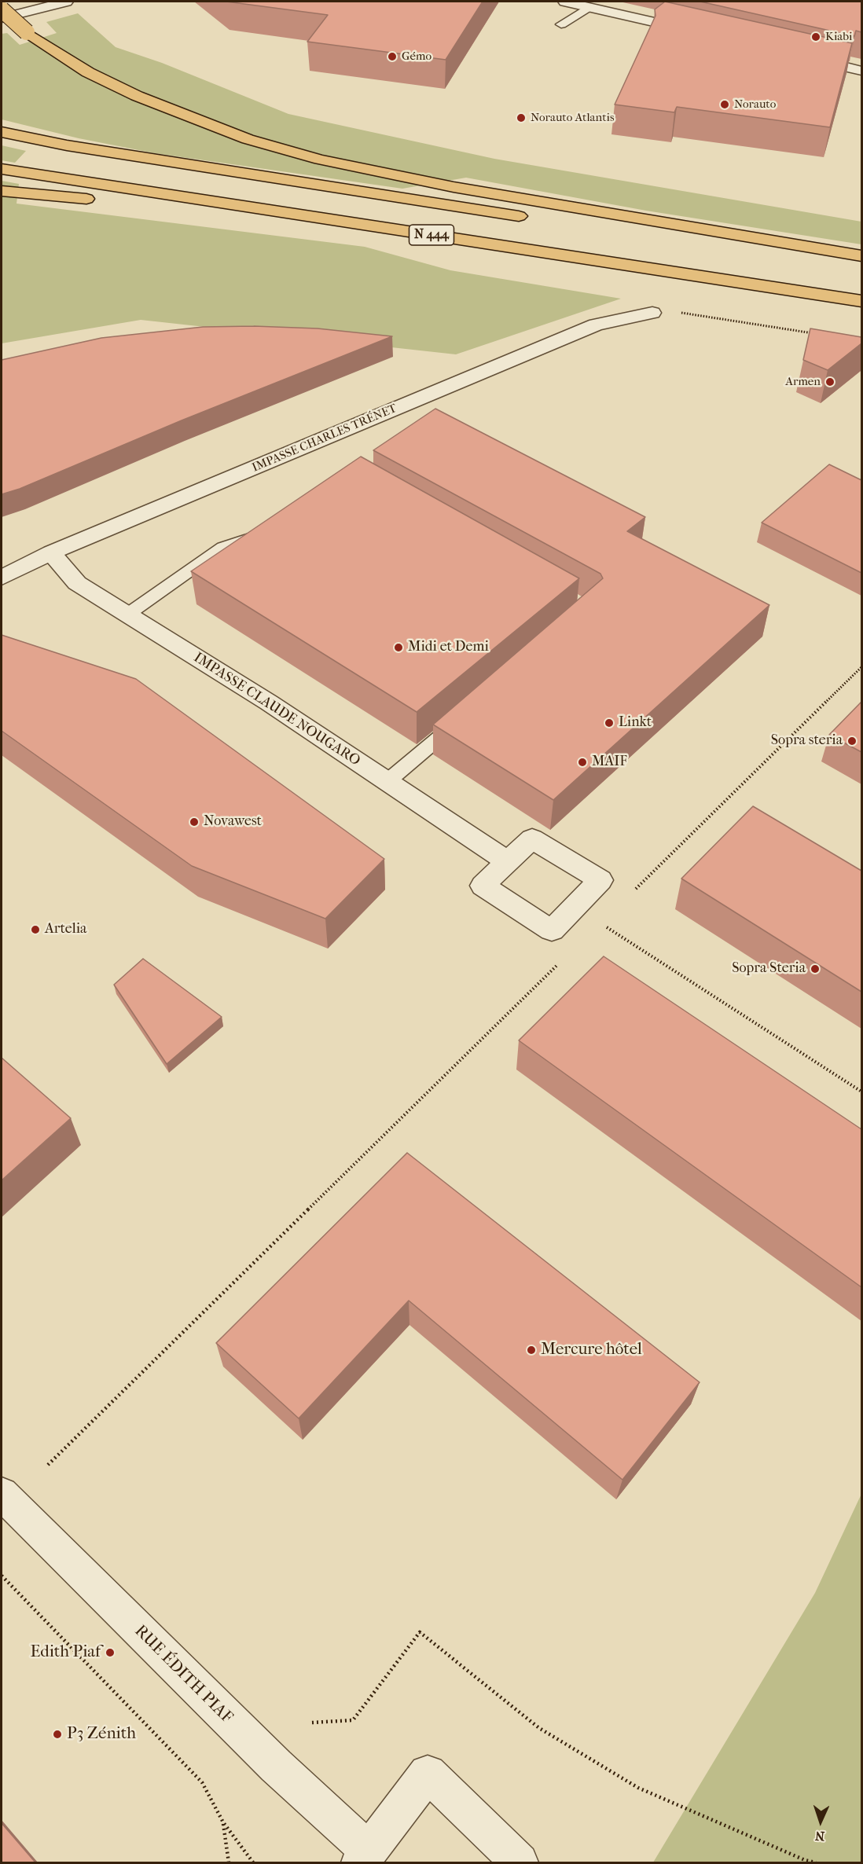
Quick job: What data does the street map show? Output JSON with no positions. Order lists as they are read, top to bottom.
{
  "streets": {
    "highway": ["N 444"],
    "street": ["IMPASSE CHARLES TRÉNET", "IMPASSE CLAUDE NOUGARO", "RUE ÉDITH PIAF"]
  },
  "crossings": [
    ["IMPASSE CHARLES TRÉNET", "IMPASSE CLAUDE NOUGARO"]
  ],
  "places": [
    "Kiabi",
    "Gémo",
    "Norauto",
    "Norauto Atlantis",
    "Armen",
    "Midi et Demi",
    "Linkt",
    "Sopra steria",
    "MAIF",
    "Novawest",
    "Artelia",
    "Sopra Steria",
    "Mercure hôtel",
    "Edith Piaf",
    "P3 Zénith"
  ],
  "north": "bottom"
}
